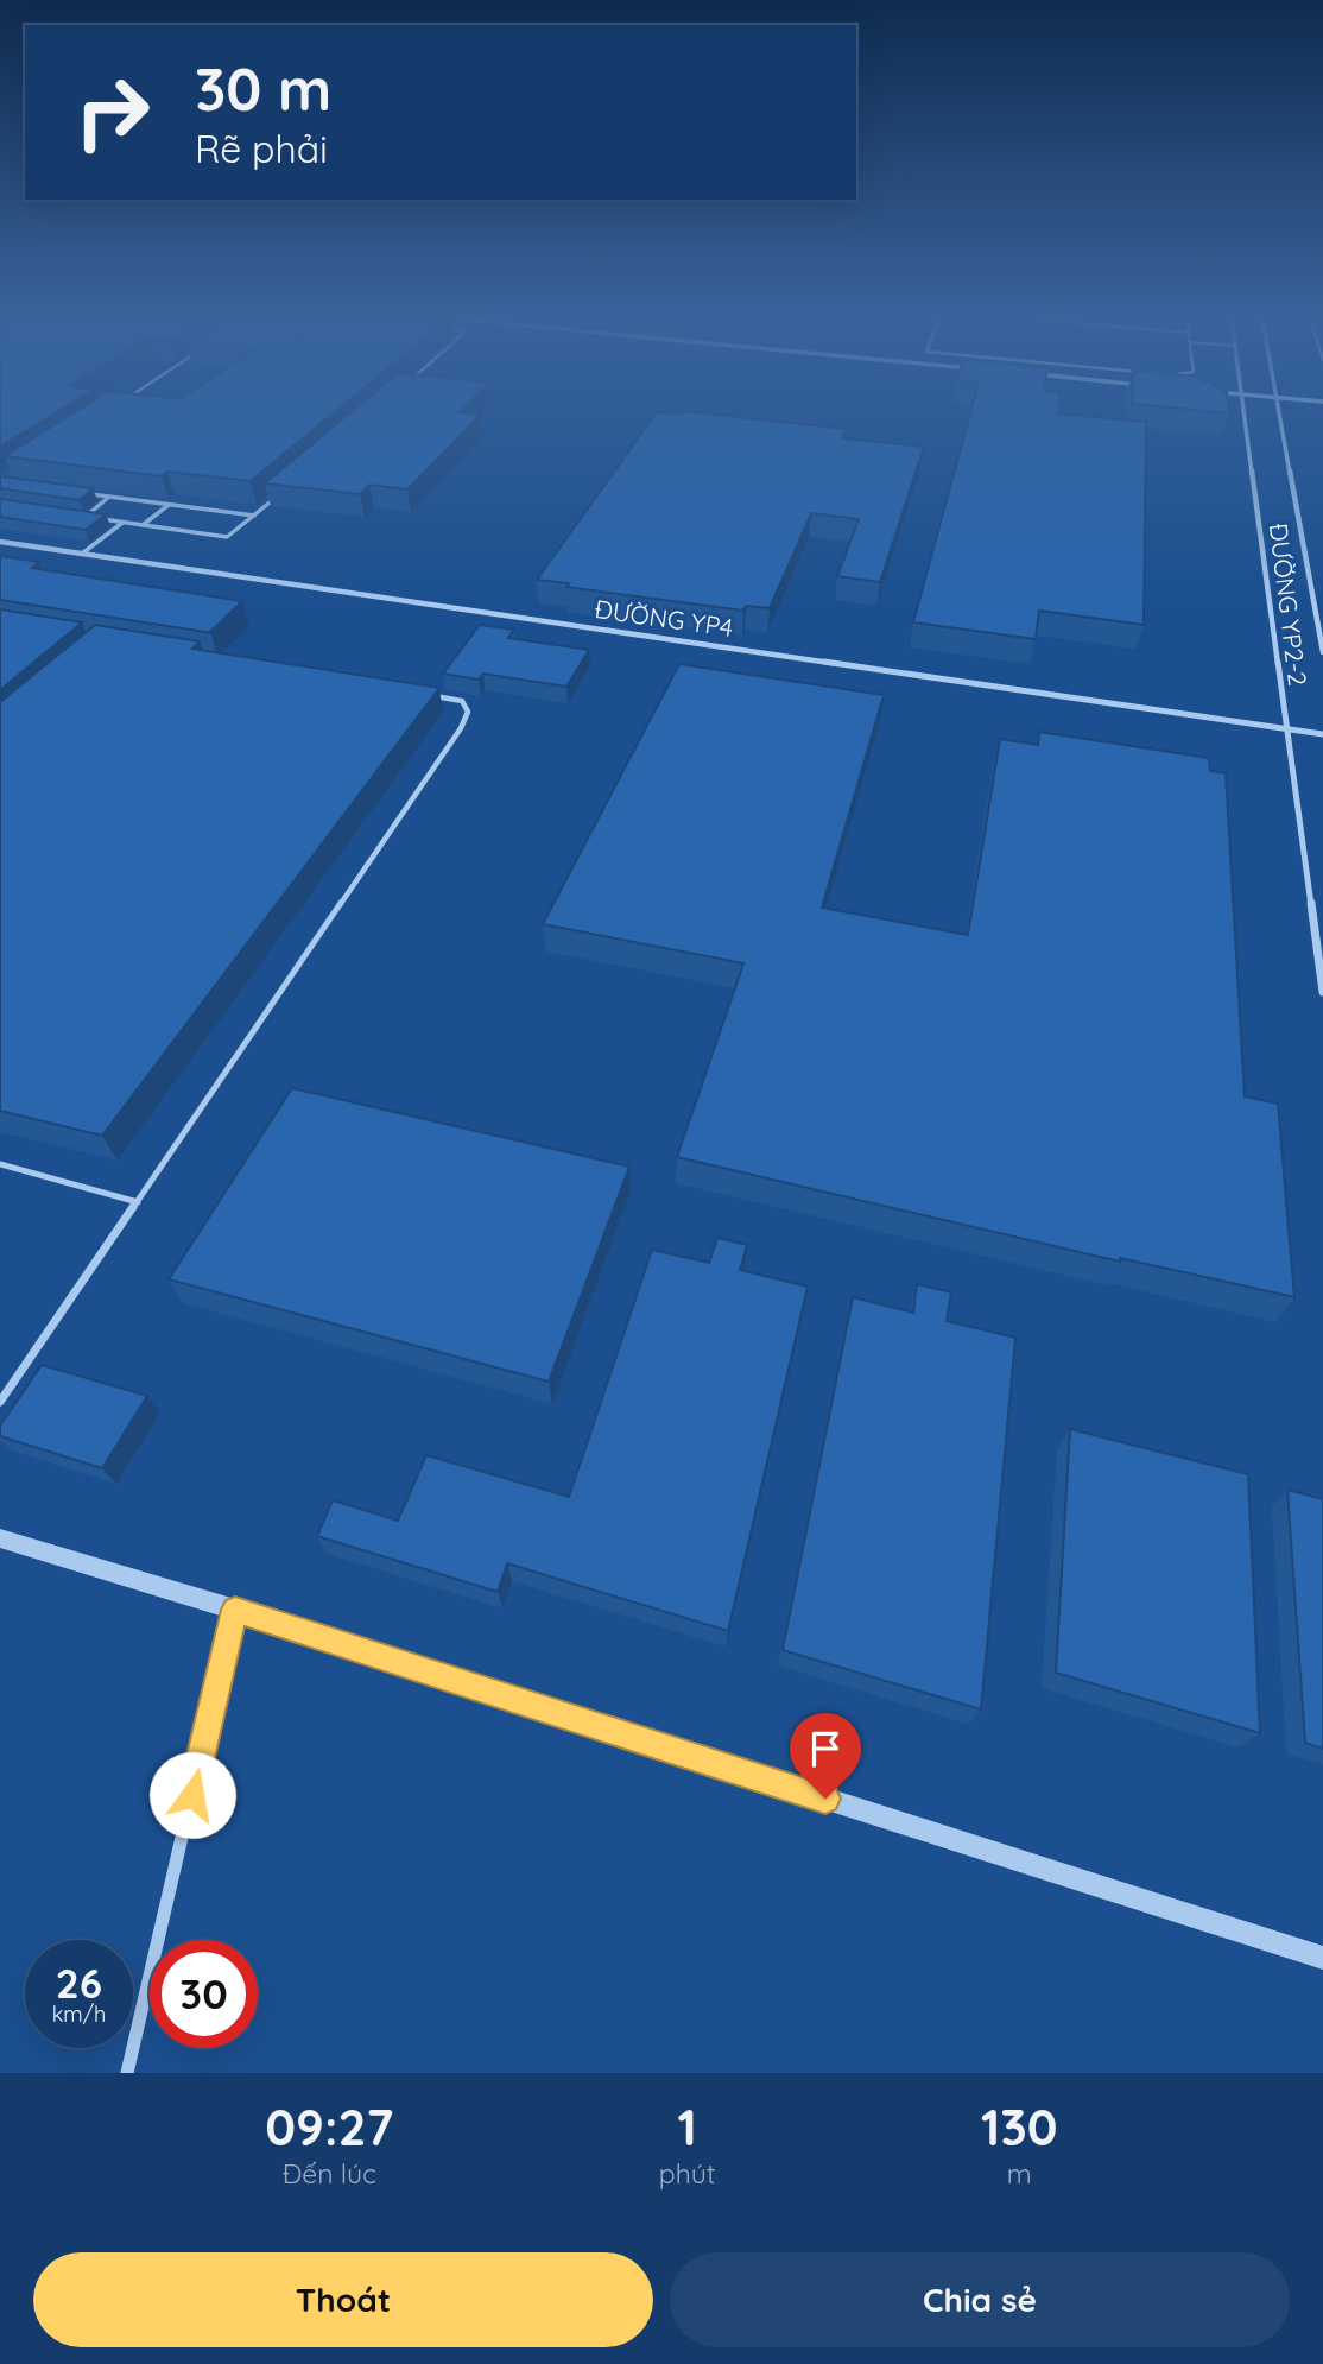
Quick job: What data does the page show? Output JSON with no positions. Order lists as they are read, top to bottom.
{
  "streets": {
    "street": ["ĐƯỜNG YP2-2", "ĐƯỜNG YP4"]
  },
  "crossings": [
    ["ĐƯỜNG YP2-2", "ĐƯỜNG YP4"]
  ],
  "page": {
    "turn": ["30 m", "Rẽ phải"],
    "speed": "26 km/h",
    "limit": "30",
    "eta": [
      "09:27",
      "Đến lúc",
      "1",
      "phút",
      "130",
      "m"
    ],
    "buttons": ["Thoát", "Chia sẻ"]
  }
}
